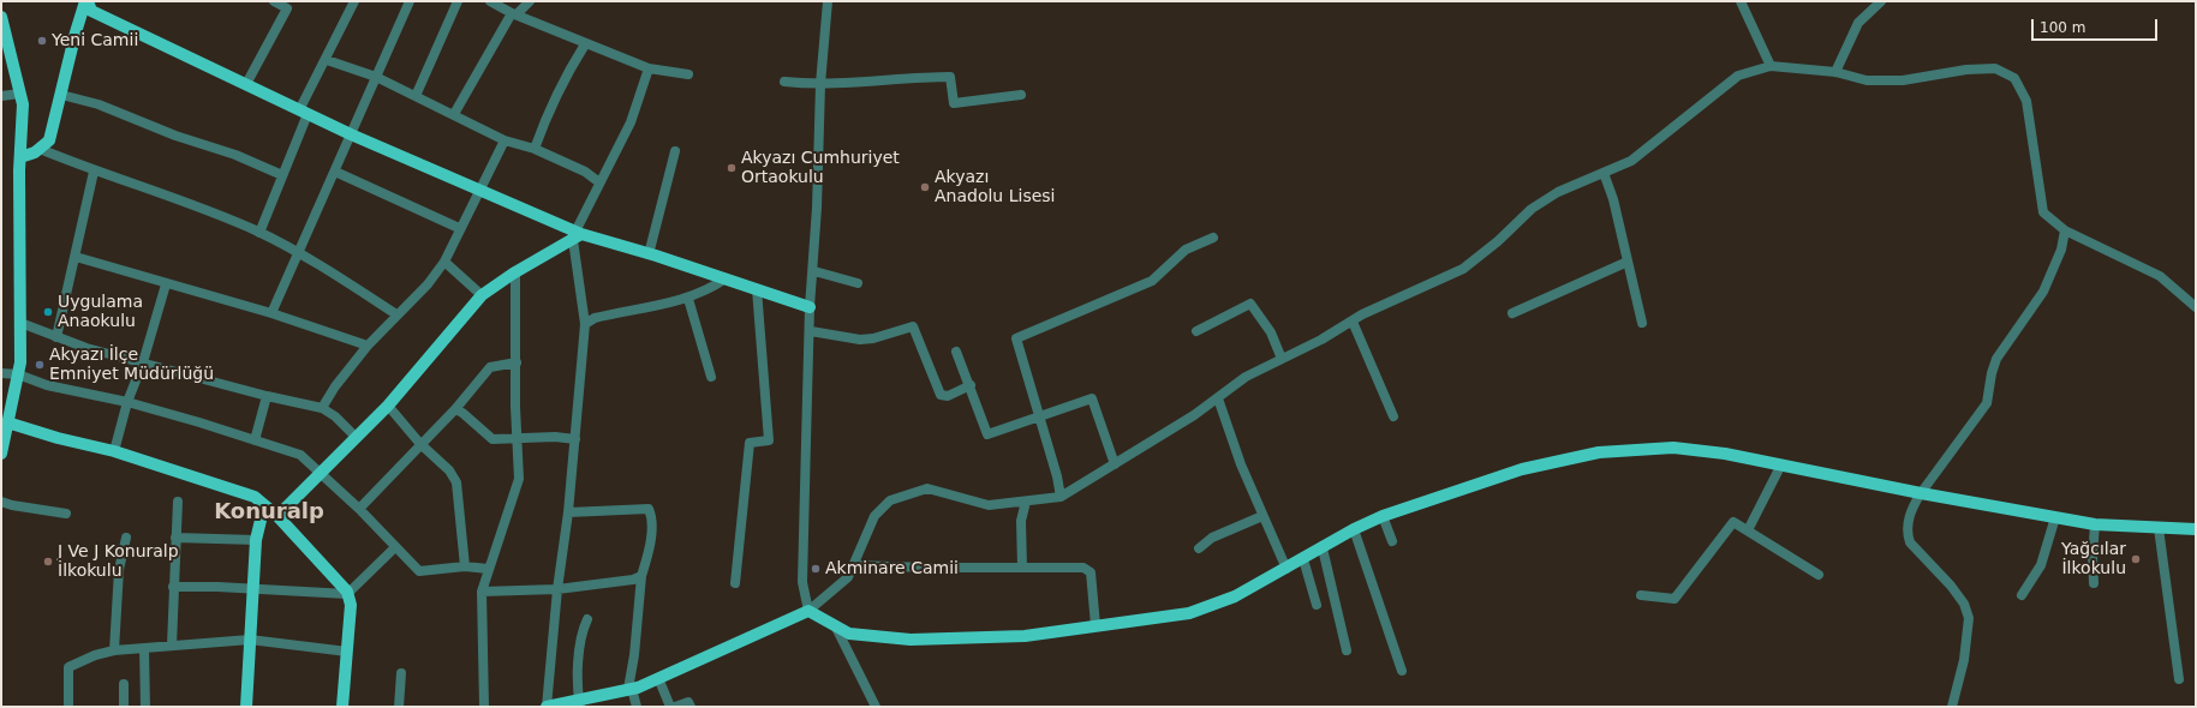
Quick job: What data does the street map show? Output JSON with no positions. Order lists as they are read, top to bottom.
{
  "districts": ["Konuralp"],
  "places": [
    "Yeni Camii",
    "Akyazı Cumhuriyet Ortaokulu",
    "Akyazı Anadolu Lisesi",
    "Uygulama Anaokulu",
    "Akyazı İlçe Emniyet Müdürlüğü",
    "Yağcılar İlkokulu",
    "J Ve J Konuralp İlkokulu",
    "Akminare Camii"
  ],
  "scale_bar": "100 m"
}
